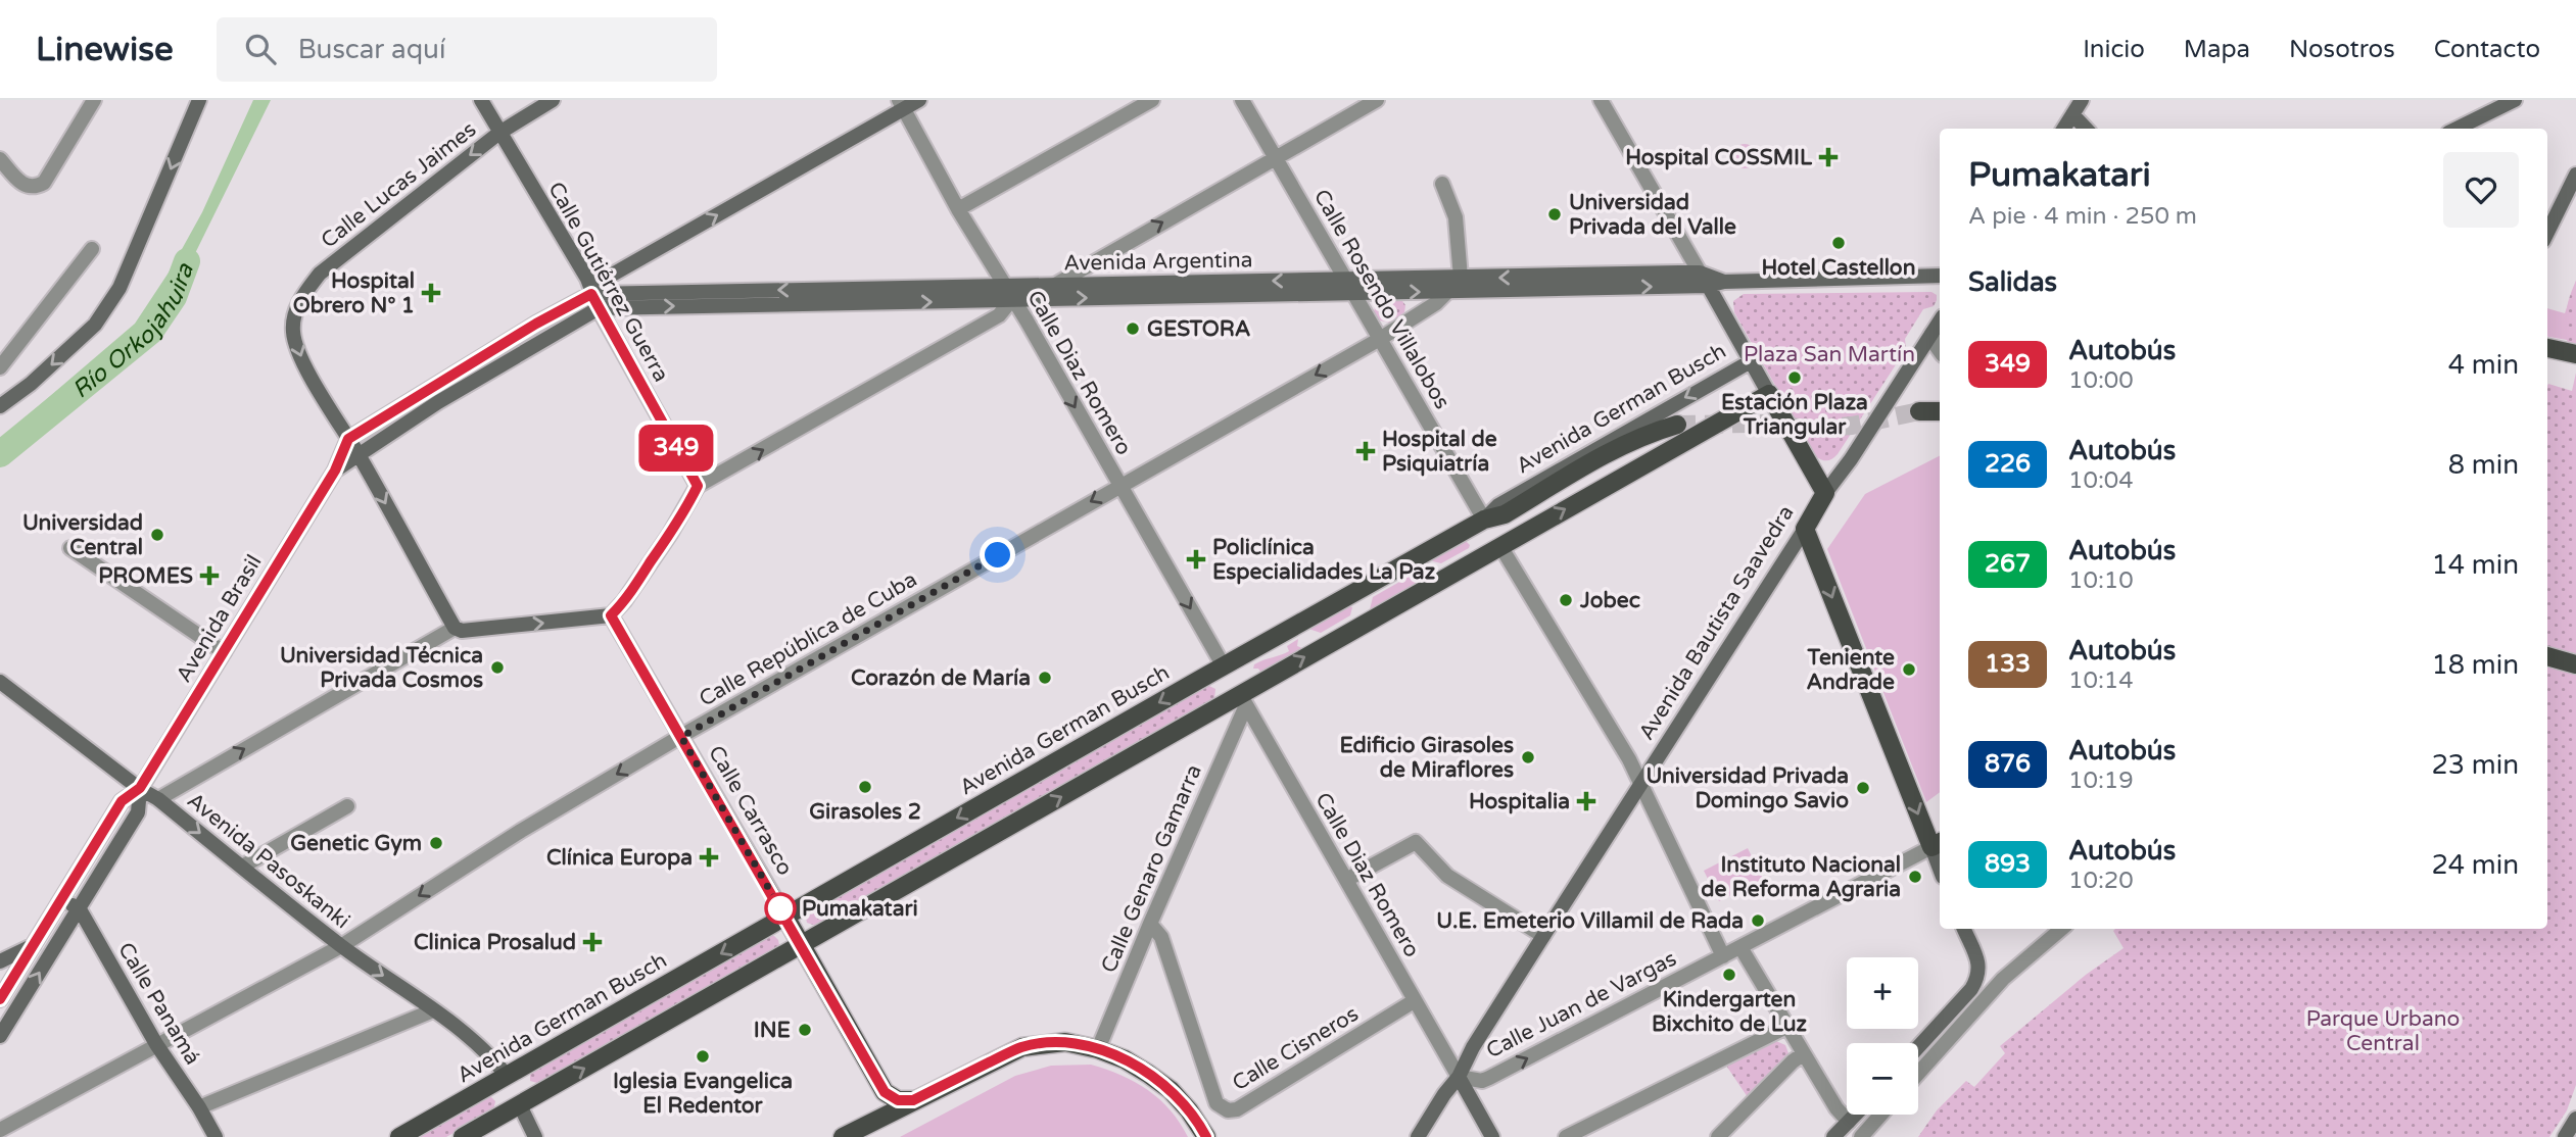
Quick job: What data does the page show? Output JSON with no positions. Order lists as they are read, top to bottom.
{
  "streets": {
    "main road": [
      "Calle Lucas Jaimes",
      "Avenida Argentina",
      "Calle Gutiérrez Guerra",
      "Avenida German Busch",
      "Avenida Brasil",
      "Avenida Bautista Saavedra",
      "Calle Carrasco",
      "Avenida Pasoskanki",
      "Calle Panamá"
    ],
    "street": [
      "Calle Rosendo Villalobos",
      "Calle Diaz Romero",
      "Calle República de Cuba",
      "Calle Genaro Gamarra",
      "Calle Juan de Vargas",
      "Calle Cisneros"
    ]
  },
  "crossings": [
    ["Calle Lucas Jaimes", "Calle Gutiérrez Guerra"],
    ["Calle Lucas Jaimes", "Avenida Brasil"],
    ["Avenida Argentina", "Calle Gutiérrez Guerra"],
    ["Avenida Argentina", "Calle Rosendo Villalobos"],
    ["Avenida Argentina", "Calle Diaz Romero"],
    ["Avenida Argentina", "Avenida Brasil"],
    ["Avenida Argentina", "Calle República de Cuba"],
    ["Calle Gutiérrez Guerra", "Avenida Brasil"],
    ["Calle Rosendo Villalobos", "Avenida German Busch"],
    ["Calle Rosendo Villalobos", "Calle República de Cuba"],
    ["Calle Diaz Romero", "Avenida German Busch"],
    ["Calle Diaz Romero", "Avenida Bautista Saavedra"],
    ["Calle Diaz Romero", "Calle República de Cuba"],
    ["Calle Diaz Romero", "Calle Genaro Gamarra"],
    ["Calle Diaz Romero", "Calle Juan de Vargas"],
    ["Calle Diaz Romero", "Calle Cisneros"],
    ["Avenida German Busch", "Calle Carrasco"],
    ["Avenida German Busch", "Avenida Pasoskanki"],
    ["Avenida Brasil", "Avenida Pasoskanki"],
    ["Avenida Brasil", "Calle Panamá"],
    ["Avenida Bautista Saavedra", "Calle Juan de Vargas"],
    ["Calle República de Cuba", "Calle Carrasco"],
    ["Calle República de Cuba", "Avenida Pasoskanki"],
    ["Calle República de Cuba", "Calle Panamá"],
    ["Calle Genaro Gamarra", "Calle Cisneros"]
  ],
  "one_way": ["Calle Diaz Romero", "Calle República de Cuba"],
  "water": ["Río Orkojahuira"],
  "parks": ["Plaza San Martín", "Parque Urbano Central"],
  "places": {
    "health": [
      "Hospital COSSMIL",
      "Hospital Obrero N° 1",
      "Hospital de Psiquiatría",
      "Policlínica Especialidades La Paz",
      "PROMES",
      "Hospitalia",
      "Clínica Europa",
      "Clinica Prosalud"
    ],
    "other": [
      "Universidad Privada del Valle",
      "Hotel Castellon",
      "GESTORA",
      "Estación Plaza Triangular",
      "Universidad Central",
      "Jobec",
      "Universidad Técnica Privada Cosmos",
      "Teniente Andrade",
      "Corazón de María",
      "Edificio Girasoles de Miraflores",
      "Girasoles 2",
      "Universidad Privada Domingo Savio",
      "Genetic Gym",
      "Instituto Nacional de Reforma Agraria",
      "Pumakatari",
      "U.E. Emeterio Villamil de Rada",
      "Kindergarten Bixchito de Luz",
      "INE",
      "Iglesia Evangelica El Redentor"
    ]
  },
  "lines": ["bus line 349"],
  "page": {
    "header": "Linewise",
    "search": "Buscar aquí",
    "nav": [
      "Inicio",
      "Mapa",
      "Nosotros",
      "Contacto"
    ],
    "on_map": "349",
    "heading": [
      ["Pumakatari", "A pie · 4 min · 250 m"],
      "Salidas"
    ],
    "list": [
      {
        "mark": "349",
        "name": "Autobús",
        "note": "10:00",
        "value": "4 min"
      },
      {
        "mark": "226",
        "name": "Autobús",
        "note": "10:04",
        "value": "8 min"
      },
      {
        "mark": "267",
        "name": "Autobús",
        "note": "10:10",
        "value": "14 min"
      },
      {
        "mark": "133",
        "name": "Autobús",
        "note": "10:14",
        "value": "18 min"
      },
      {
        "mark": "876",
        "name": "Autobús",
        "note": "10:19",
        "value": "23 min"
      },
      {
        "mark": "893",
        "name": "Autobús",
        "note": "10:20",
        "value": "24 min"
      }
    ],
    "map_buttons": ["+", "−"]
  }
}
